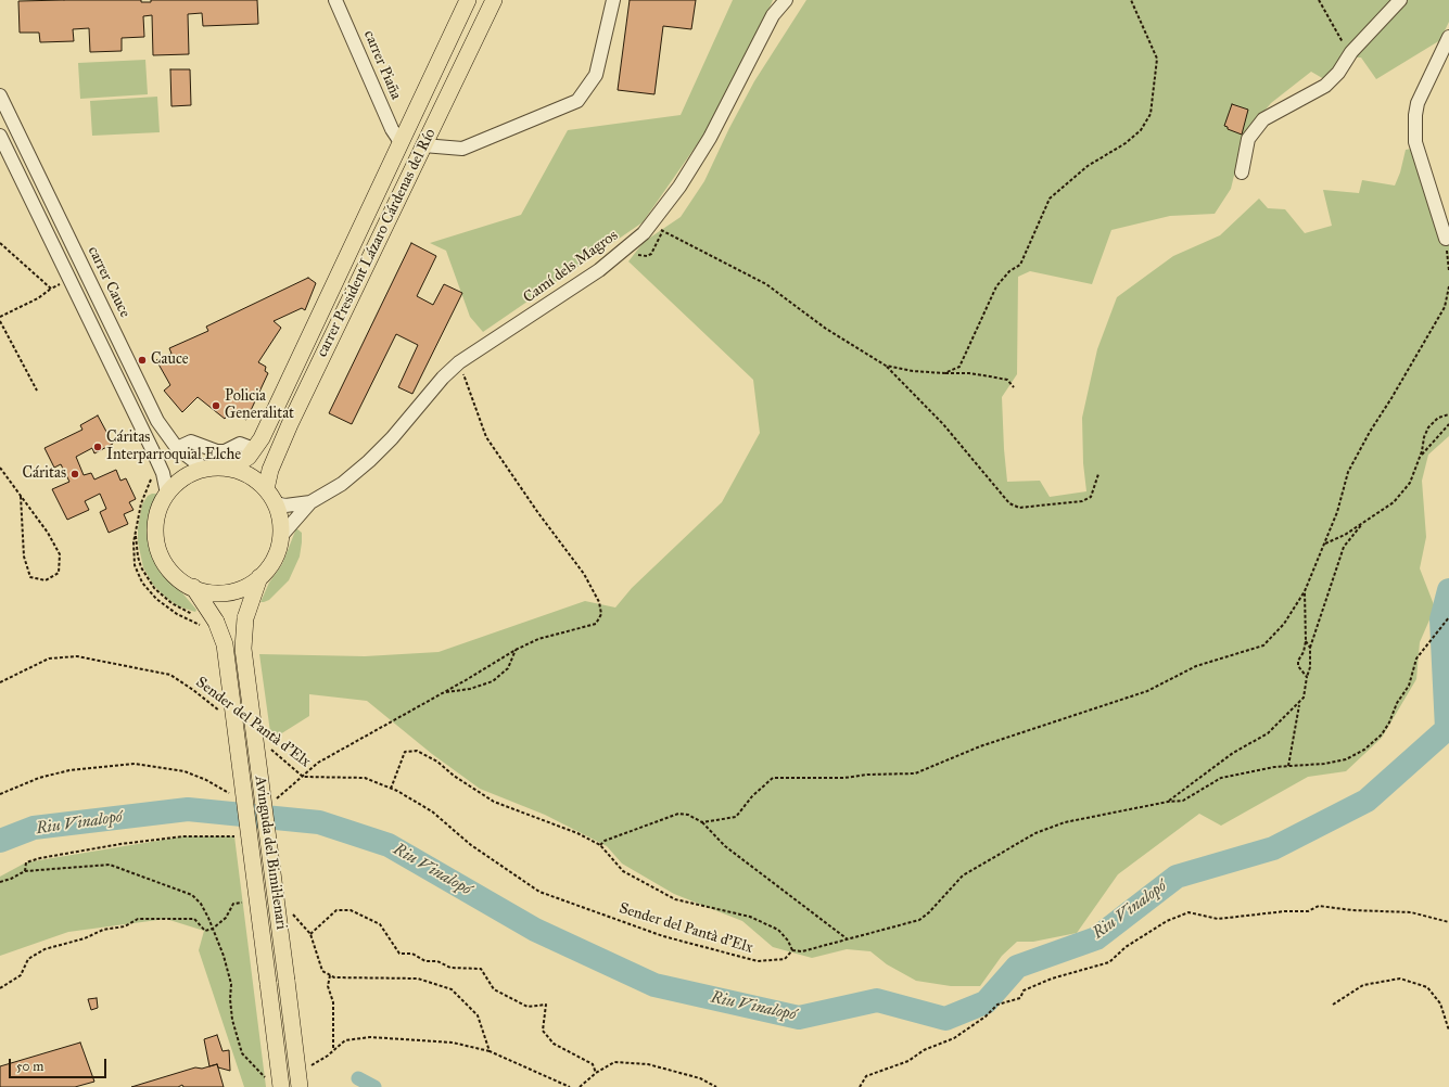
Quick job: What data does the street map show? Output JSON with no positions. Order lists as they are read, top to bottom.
{
  "streets": {
    "main road": ["carrer President Lázaro Cárdenas del Río", "Avinguda del Bimil·lenari"],
    "street": ["carrer Piaña", "Camí dels Magros", "carrer Cauce"],
    "path": ["Sender del Pantà d'Elx"]
  },
  "crossings": [
    ["carrer Piaña", "carrer President Lázaro Cárdenas del Río"],
    ["carrer President Lázaro Cárdenas del Río", "Camí dels Magros"],
    ["carrer President Lázaro Cárdenas del Río", "carrer Cauce"],
    ["carrer President Lázaro Cárdenas del Río", "Avinguda del Bimil·lenari"],
    ["Camí dels Magros", "carrer Cauce"],
    ["Camí dels Magros", "Avinguda del Bimil·lenari"],
    ["carrer Cauce", "Avinguda del Bimil·lenari"]
  ],
  "water": ["Riu Vinalopó"],
  "places": [
    "Cauce",
    "Policia Generalitat",
    "Cáritas Interparroquial Elche",
    "Cáritas"
  ],
  "scale_bar": "50 m"
}
